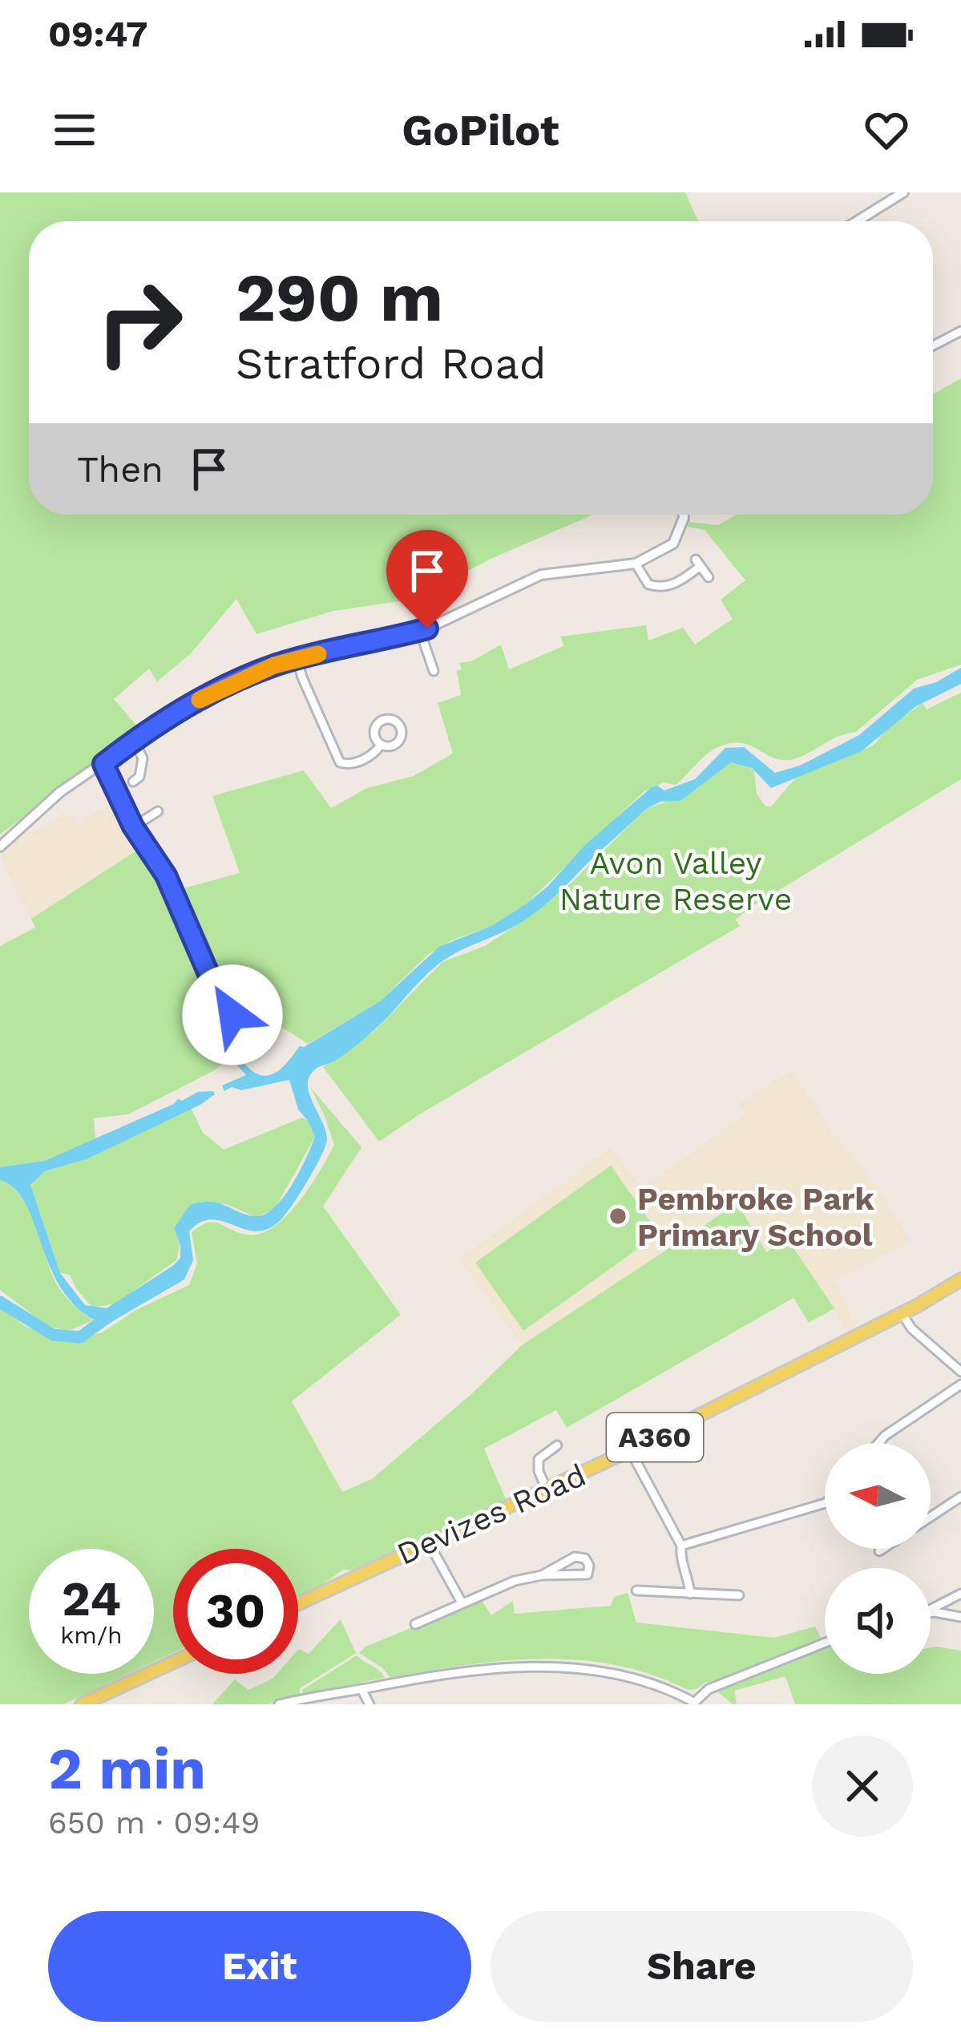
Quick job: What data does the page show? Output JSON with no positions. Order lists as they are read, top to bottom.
{
  "streets": {
    "main road": ["A360", "Devizes Road"]
  },
  "parks": ["Avon Valley Nature Reserve"],
  "places": ["Pembroke Park Primary School"],
  "north": "left",
  "page": {
    "status": "09:47",
    "header": "GoPilot",
    "turn": ["290 m", "Stratford Road"],
    "then": "Then",
    "speed": "24 km/h",
    "limit": "30",
    "heading": ["2 min", "650 m · 09:49"],
    "buttons": ["Exit", "Share"]
  }
}
